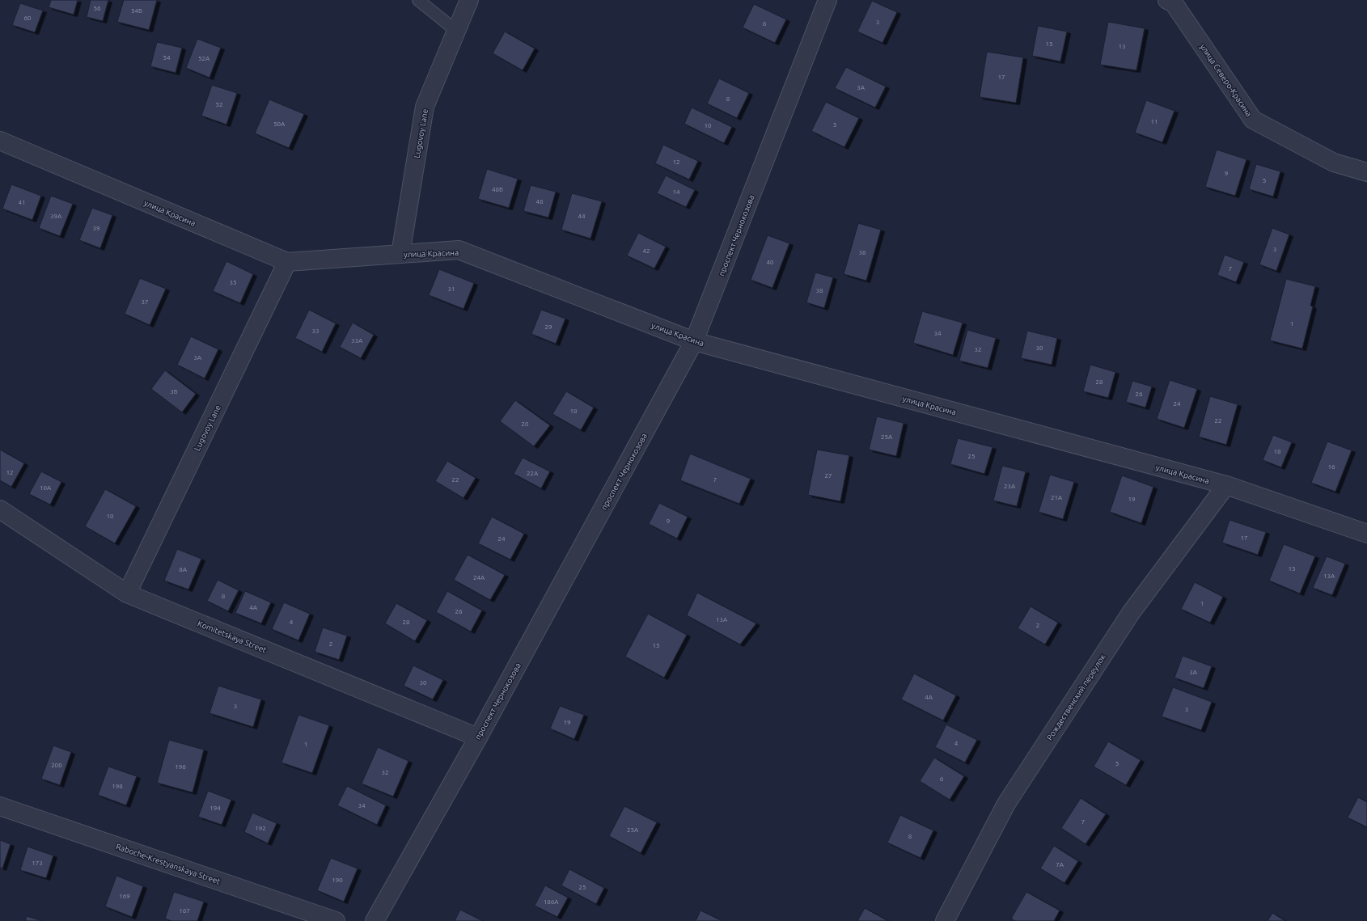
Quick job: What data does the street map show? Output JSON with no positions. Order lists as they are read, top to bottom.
{
  "streets": {
    "street": [
      "улица Северо-Красина",
      "Lugovoy Lane",
      "улица Красина",
      "проспект Чернокозова",
      "Komitetskaya Street",
      "Рождественский переулок",
      "Raboche-Krestyanskaya Street"
    ]
  },
  "crossings": [
    ["Lugovoy Lane", "улица Красина"],
    ["Lugovoy Lane", "Komitetskaya Street"],
    ["улица Красина", "проспект Чернокозова"],
    ["улица Красина", "Рождественский переулок"],
    ["проспект Чернокозова", "Komitetskaya Street"]
  ],
  "house_numbers": [
    "56",
    "54Б",
    "60",
    "3",
    "6",
    "15",
    "13",
    "54",
    "52А",
    "17",
    "3А",
    "8",
    "52",
    "11",
    "50А",
    "5",
    "10",
    "12",
    "9",
    "5",
    "48Б",
    "14",
    "46",
    "41",
    "39А",
    "44",
    "39",
    "3",
    "42",
    "36",
    "40",
    "7",
    "35",
    "31",
    "38",
    "37",
    "1",
    "29",
    "33",
    "34",
    "33А",
    "30",
    "32",
    "3А",
    "28",
    "3Б",
    "26",
    "24",
    "18",
    "22",
    "20",
    "25А",
    "18",
    "25",
    "16",
    "12",
    "22А",
    "27",
    "22",
    "7",
    "23А",
    "10А",
    "21А",
    "19",
    "10",
    "9",
    "17",
    "24",
    "15",
    "8А",
    "13А",
    "24А",
    "8",
    "1",
    "4А",
    "26",
    "13А",
    "4",
    "28",
    "2",
    "2",
    "15",
    "3А",
    "30",
    "4А",
    "3",
    "3",
    "19",
    "4",
    "1",
    "5",
    "200",
    "196",
    "32",
    "6",
    "198",
    "34",
    "194",
    "7",
    "192",
    "25А",
    "8",
    "173",
    "7А",
    "190",
    "25",
    "169",
    "186А",
    "167"
  ]
}
